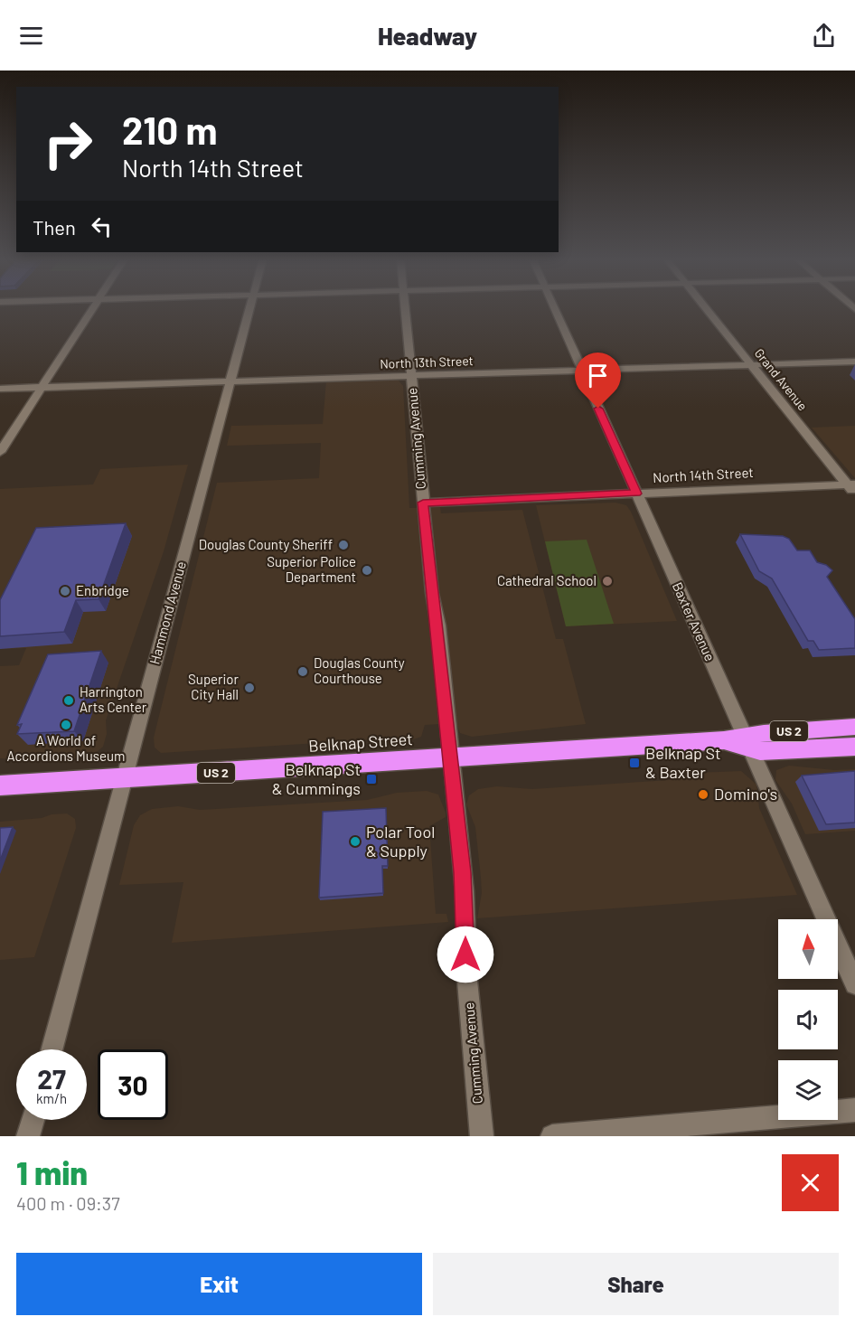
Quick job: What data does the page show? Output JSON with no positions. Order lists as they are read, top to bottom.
{
  "streets": {
    "highway": ["US 2", "Belknap Street"],
    "street": [
      "North 13th Street",
      "Grand Avenue",
      "Cumming Avenue",
      "North 14th Street",
      "Hammond Avenue",
      "Baxter Avenue"
    ]
  },
  "crossings": [
    ["North 13th Street", "Grand Avenue"],
    ["North 13th Street", "Cumming Avenue"],
    ["North 13th Street", "Hammond Avenue"],
    ["North 13th Street", "Baxter Avenue"],
    ["Grand Avenue", "North 14th Street"],
    ["Cumming Avenue", "North 14th Street"],
    ["Cumming Avenue", "Belknap Street"],
    ["North 14th Street", "Baxter Avenue"],
    ["Hammond Avenue", "Belknap Street"],
    ["Baxter Avenue", "Belknap Street"]
  ],
  "places": {
    "other": [
      "Douglas County Sheriff",
      "Superior Police Department",
      "Cathedral School",
      "Enbridge",
      "Douglas County Courthouse",
      "Superior City Hall",
      "Harrington Arts Center",
      "A World of Accordions Museum",
      "Domino's",
      "Polar Tool & Supply"
    ],
    "transit": ["Belknap St & Baxter", "Belknap St & Cummings"]
  },
  "north": "top",
  "page": {
    "header": "Headway",
    "turn": ["210 m", "North 14th Street"],
    "then": "Then",
    "speed": "27 km/h",
    "limit": "30",
    "heading": ["1 min", "400 m · 09:37"],
    "buttons": ["Exit", "Share"]
  }
}
